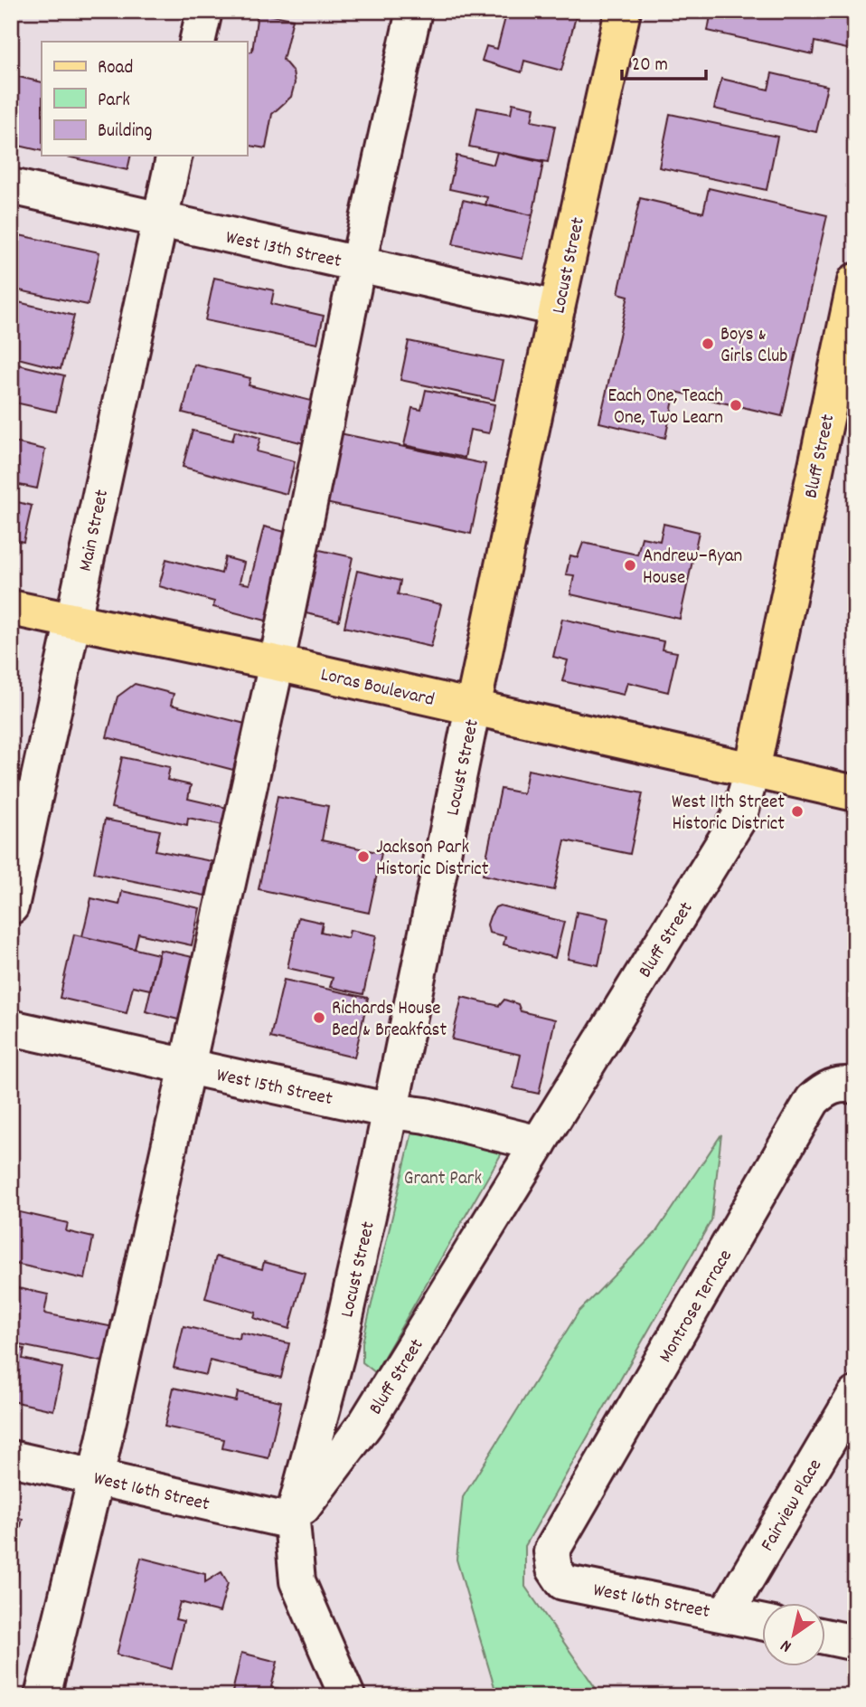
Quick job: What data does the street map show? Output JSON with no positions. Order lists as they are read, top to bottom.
{
  "streets": {
    "main road": ["Locust Street", "Bluff Street", "Loras Boulevard"],
    "street": [
      "West 13th Street",
      "Main Street",
      "West 15th Street",
      "Montrose Terrace",
      "West 16th Street",
      "Fairview Place"
    ]
  },
  "crossings": [
    ["West 13th Street", "Locust Street"],
    ["West 13th Street", "Main Street"],
    ["Locust Street", "Bluff Street"],
    ["Locust Street", "Loras Boulevard"],
    ["Locust Street", "West 15th Street"],
    ["Locust Street", "West 16th Street"],
    ["Bluff Street", "Loras Boulevard"],
    ["Bluff Street", "West 15th Street"],
    ["Bluff Street", "West 16th Street"],
    ["Main Street", "Loras Boulevard"],
    ["Montrose Terrace", "West 16th Street"],
    ["West 16th Street", "Fairview Place"]
  ],
  "parks": ["Grant Park"],
  "places": [
    "Boys & Girls Club",
    "Each One, Teach One, Two Learn",
    "Andrew–Ryan House",
    "West 11th Street Historic District",
    "Jackson Park Historic District",
    "Richards House Bed & Breakfast"
  ],
  "legend": ["Road", "Park", "Building"],
  "scale_bar": "20 m",
  "north": "bottom left"
}
